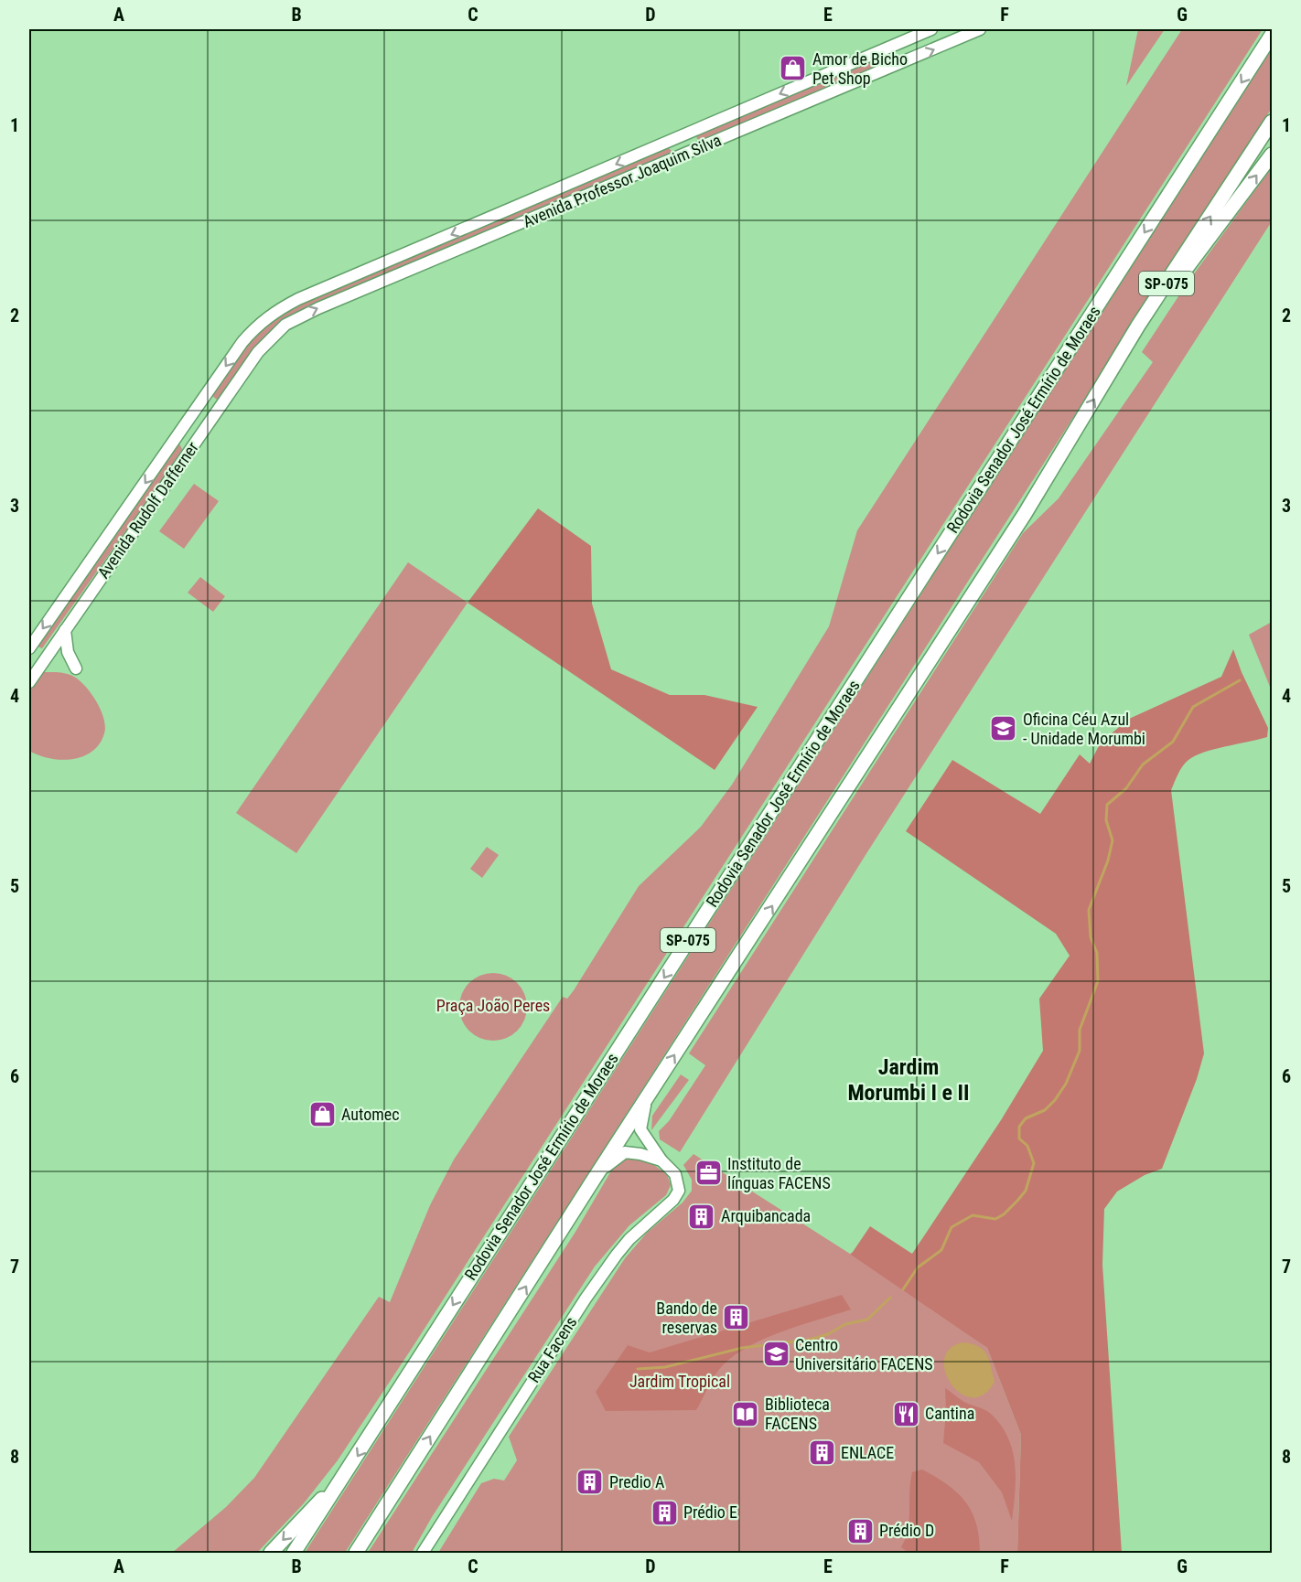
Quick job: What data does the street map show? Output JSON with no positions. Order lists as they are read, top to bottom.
{
  "streets": {
    "highway": ["SP-075", "Rodovia Senador José Ermírio de Moraes"],
    "main road": ["Avenida Professor Joaquim Silva", "Avenida Rudolf Dafferner", "Rua Facens"]
  },
  "crossings": [
    ["Avenida Professor Joaquim Silva", "Avenida Rudolf Dafferner"],
    ["SP-075", "Rua Facens"]
  ],
  "districts": ["Jardim Morumbi I e II"],
  "parks": ["Praça João Peres", "Jardim Tropical"],
  "places": {
    "shop": ["Amor de Bicho Pet Shop", "Automec"],
    "school or university": ["Oficina Céu Azul - Unidade Morumbi", "Centro Universitário FACENS"],
    "office": ["Instituto de línguas FACENS"],
    "building": [
      "Arquibancada",
      "Bando de reservas",
      "ENLACE",
      "Predio A",
      "Prédio E",
      "Prédio D"
    ],
    "library": ["Biblioteca FACENS"],
    "restaurant": ["Cantina"]
  },
  "grid": {
    "columns": [
      "A",
      "B",
      "C",
      "D",
      "E",
      "F",
      "G"
    ],
    "rows": [
      "1",
      "2",
      "3",
      "4",
      "5",
      "6",
      "7",
      "8"
    ]
  }
}
